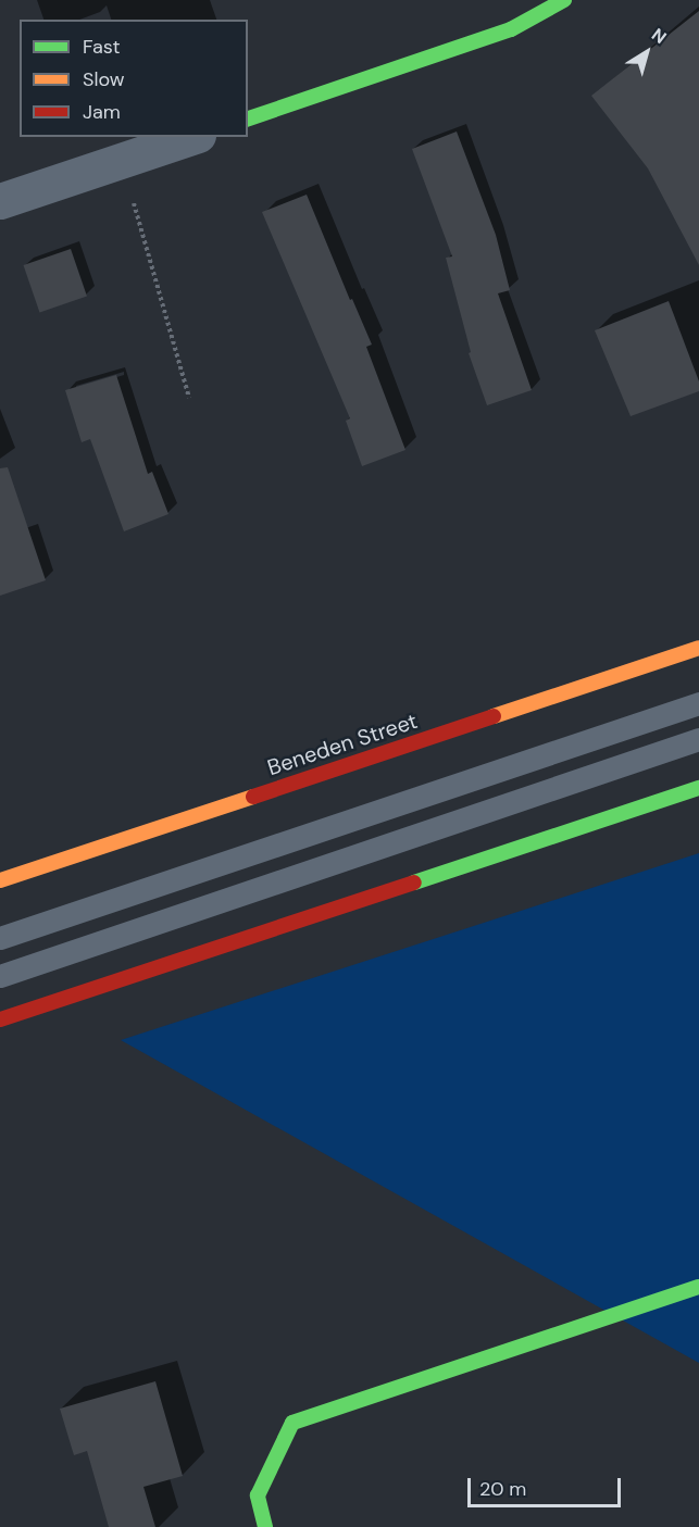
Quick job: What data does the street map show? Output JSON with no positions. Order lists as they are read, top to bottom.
{
  "streets": {
    "main road": ["Beneden Street"]
  },
  "legend": ["Fast", "Slow", "Jam"],
  "scale_bar": "20 m",
  "north": "top right"
}
